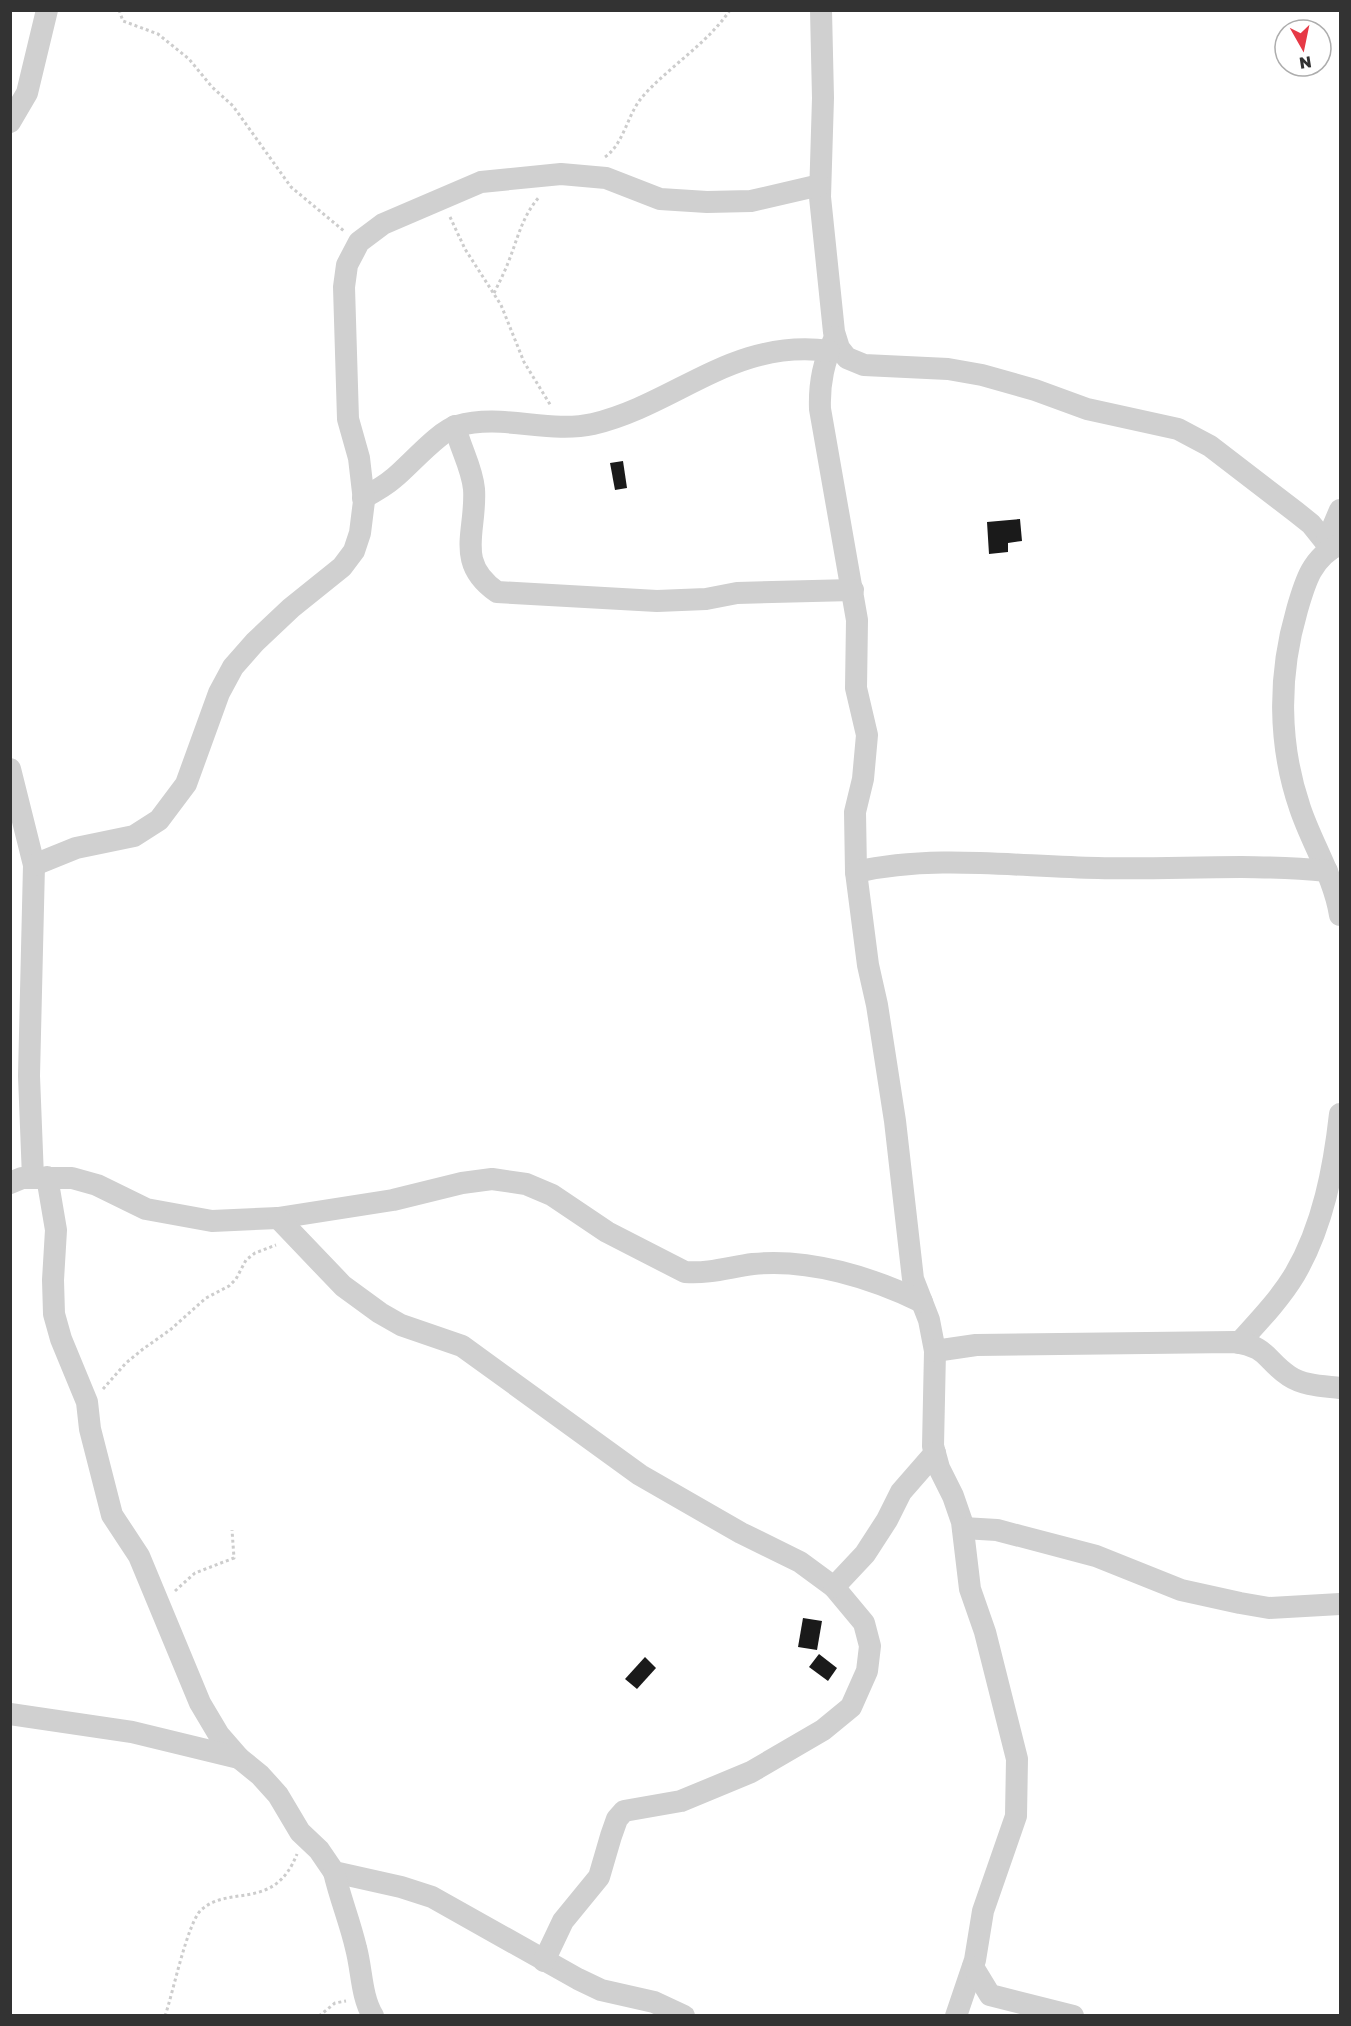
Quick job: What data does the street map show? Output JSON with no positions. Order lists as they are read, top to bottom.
{
  "north": "bottom"
}
